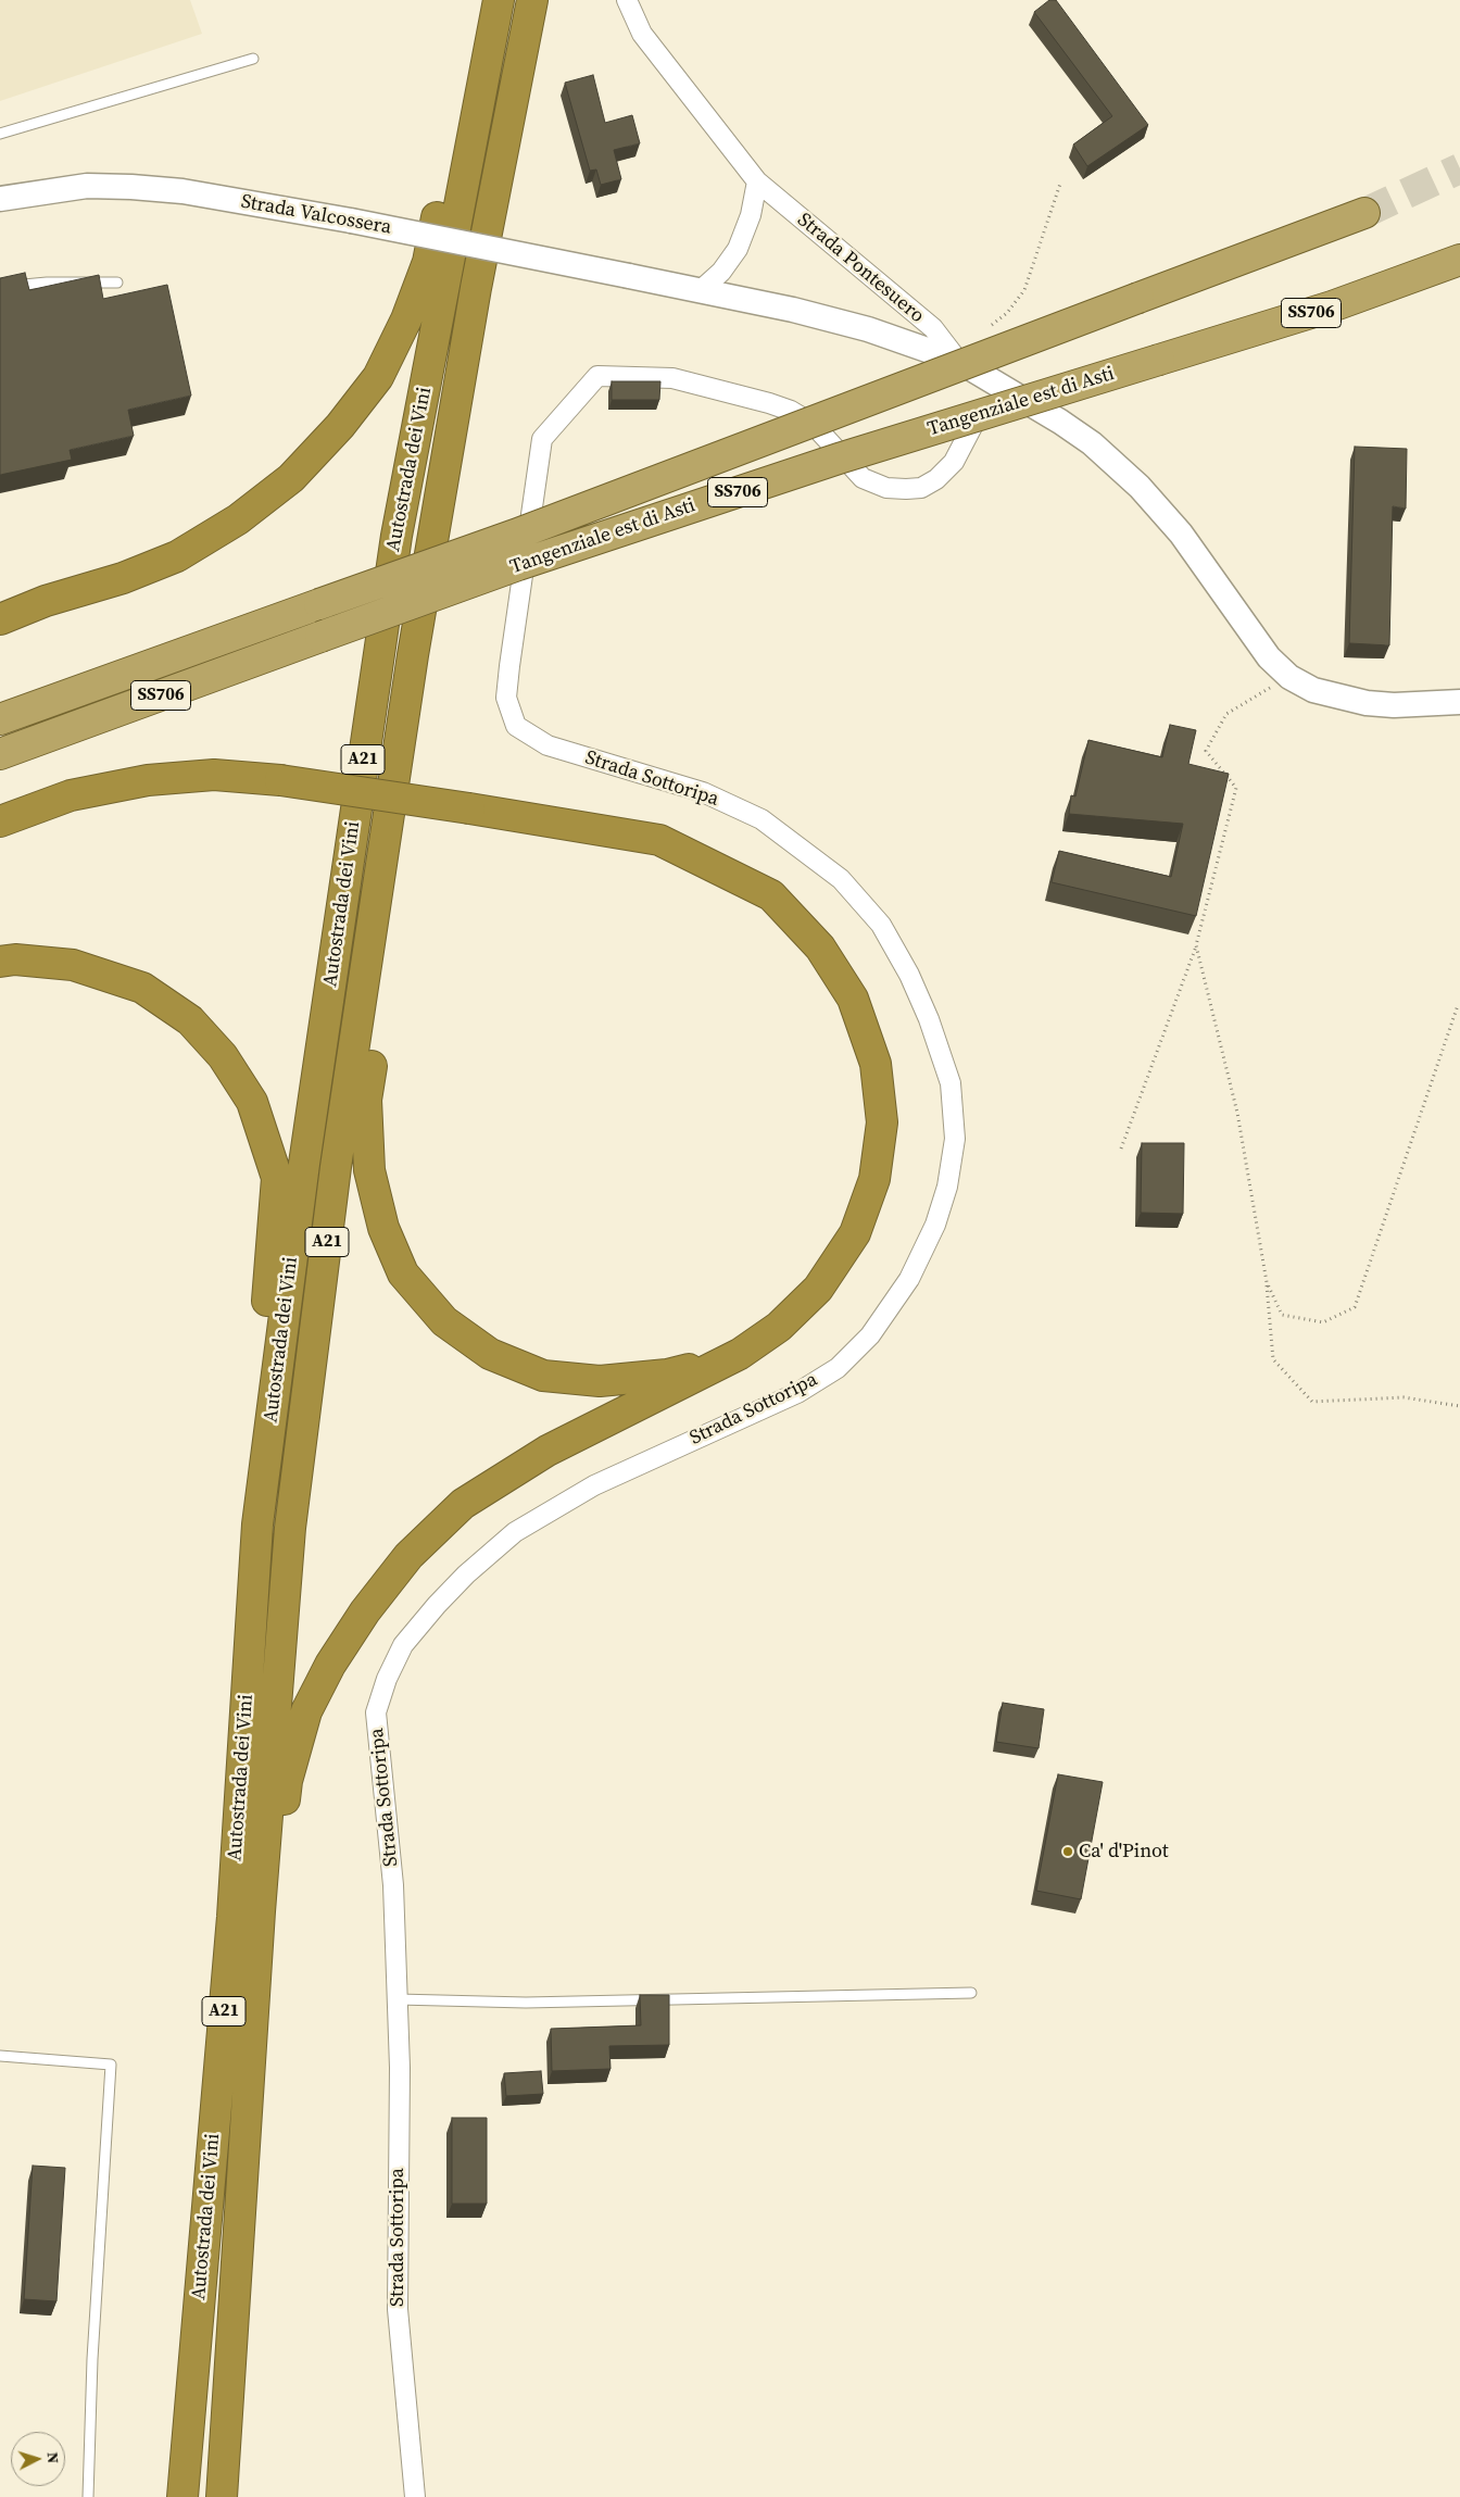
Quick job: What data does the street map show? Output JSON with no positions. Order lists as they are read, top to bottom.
{
  "streets": {
    "highway": [
      "SS706",
      "Tangenziale est di Asti",
      "Autostrada dei Vini",
      "A21"
    ],
    "street": ["Strada Valcossera", "Strada Pontesuero", "Strada Sottoripa"]
  },
  "crossings": [
    ["Strada Valcossera", "Strada Pontesuero"],
    ["Strada Valcossera", "Strada Sottoripa"]
  ],
  "places": ["Ca' d'Pinot"],
  "north": "right"
}
